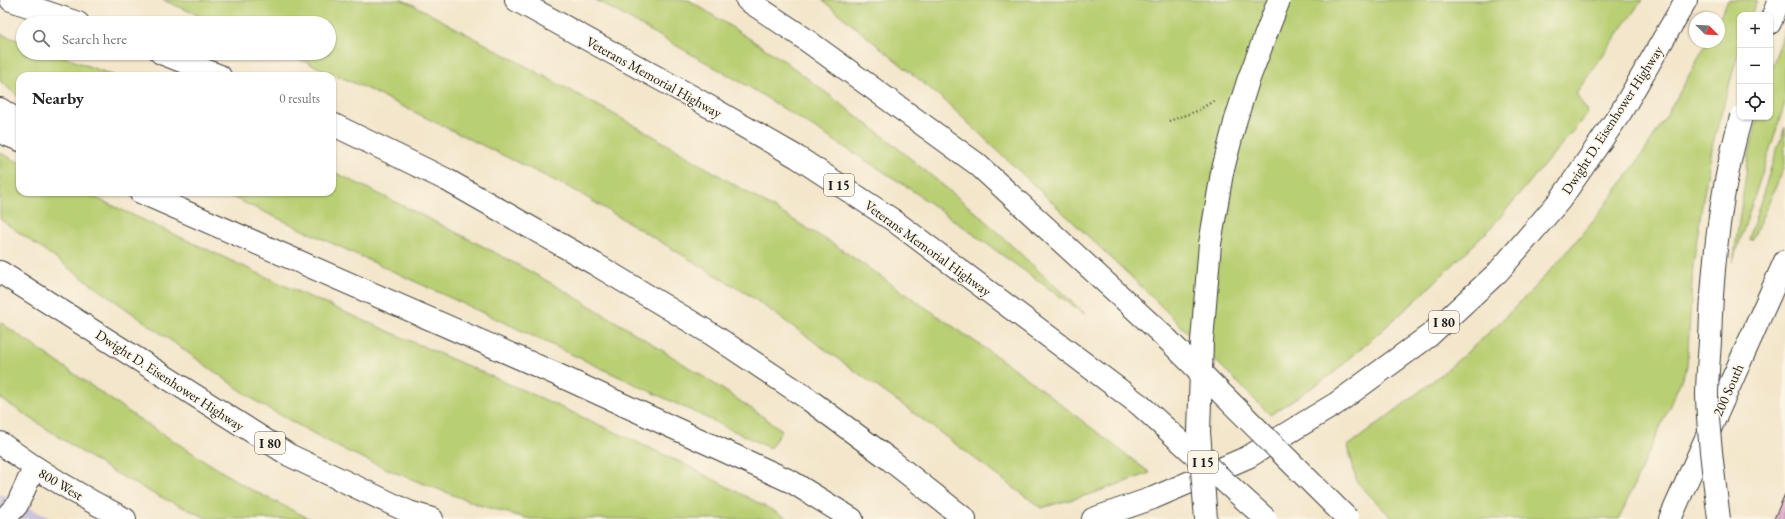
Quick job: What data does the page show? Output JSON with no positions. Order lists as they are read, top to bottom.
{
  "streets": {
    "main road": [
      "Veterans Memorial Highway",
      "Dwight D. Eisenhower Highway",
      "I 15",
      "I 80",
      "200 South",
      "800 West"
    ]
  },
  "north": "bottom right",
  "page": {
    "map_buttons": ["+", "−"],
    "search": "Search here",
    "heading": ["Nearby", "0 results"]
  }
}
